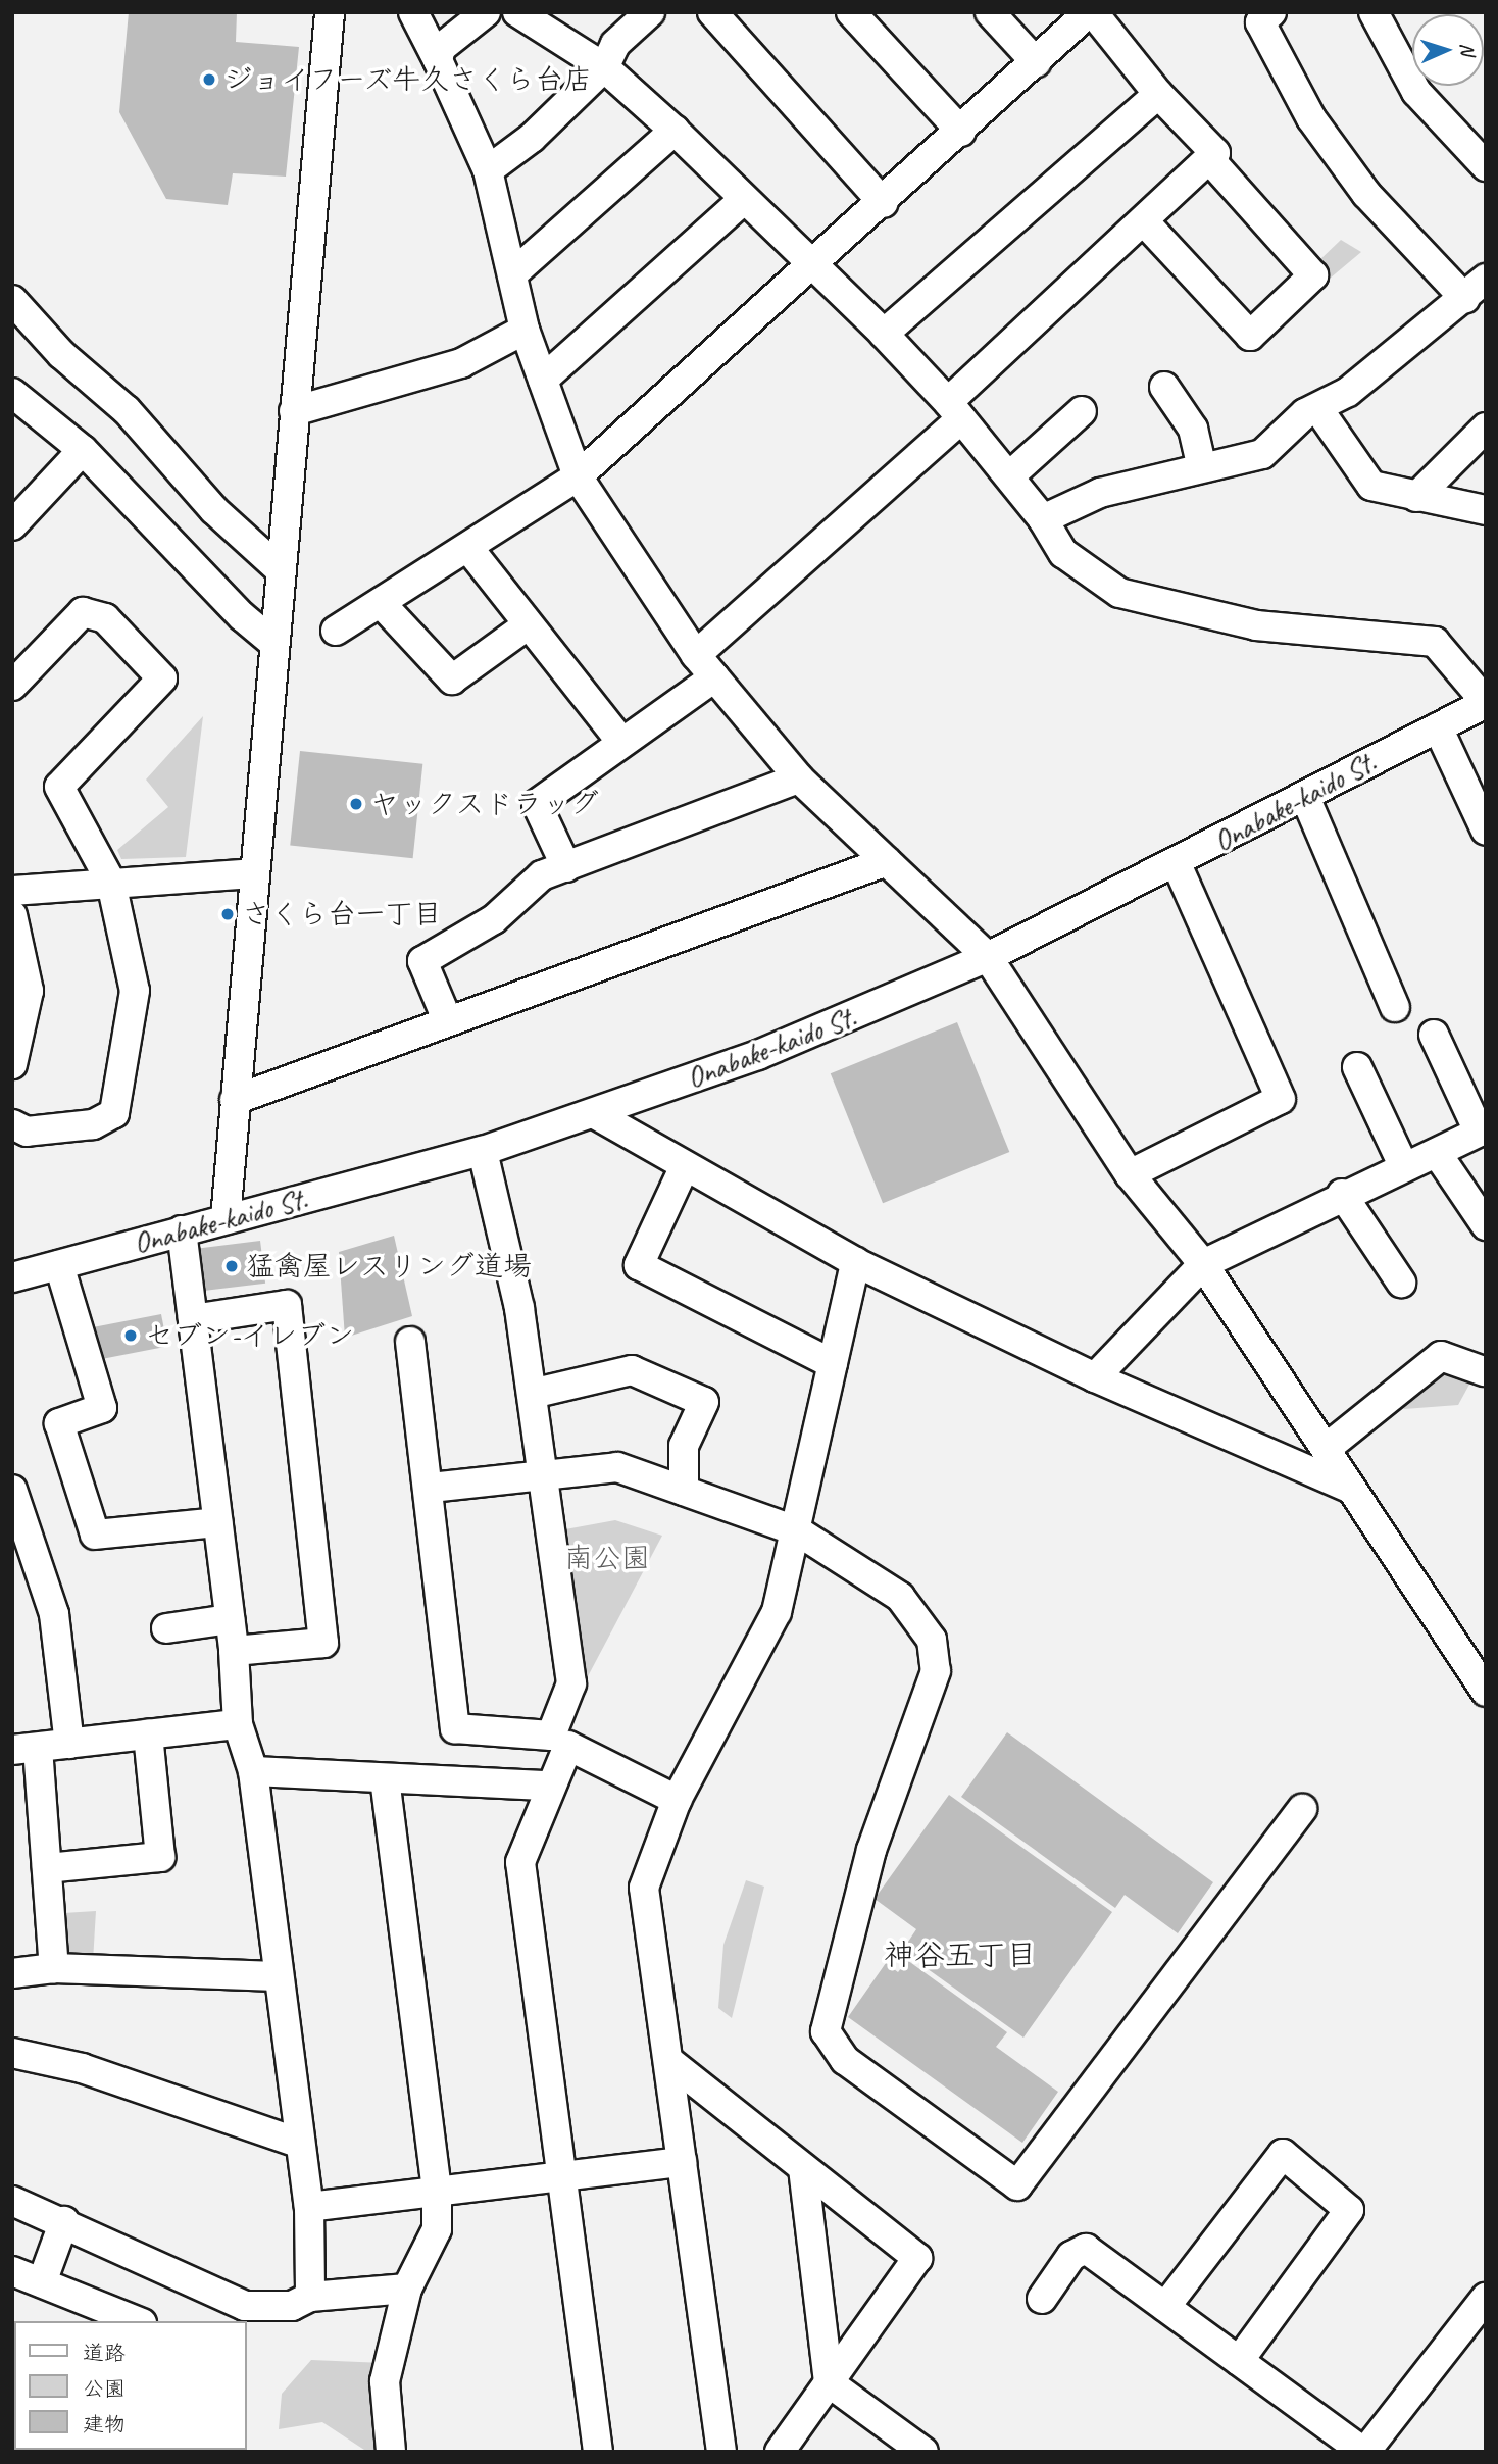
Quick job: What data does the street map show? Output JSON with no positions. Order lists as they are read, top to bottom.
{
  "streets": {
    "street": ["Onabake-kaido St."]
  },
  "districts": ["神谷五丁目"],
  "parks": ["南公園"],
  "places": [
    "ジョイフーズ牛久さくら台店",
    "ヤックスドラッグ",
    "さくら台一丁目",
    "猛禽屋レスリング道場",
    "セブン-イレブン"
  ],
  "legend": ["道路", "公園", "建物"],
  "north": "right"
}
